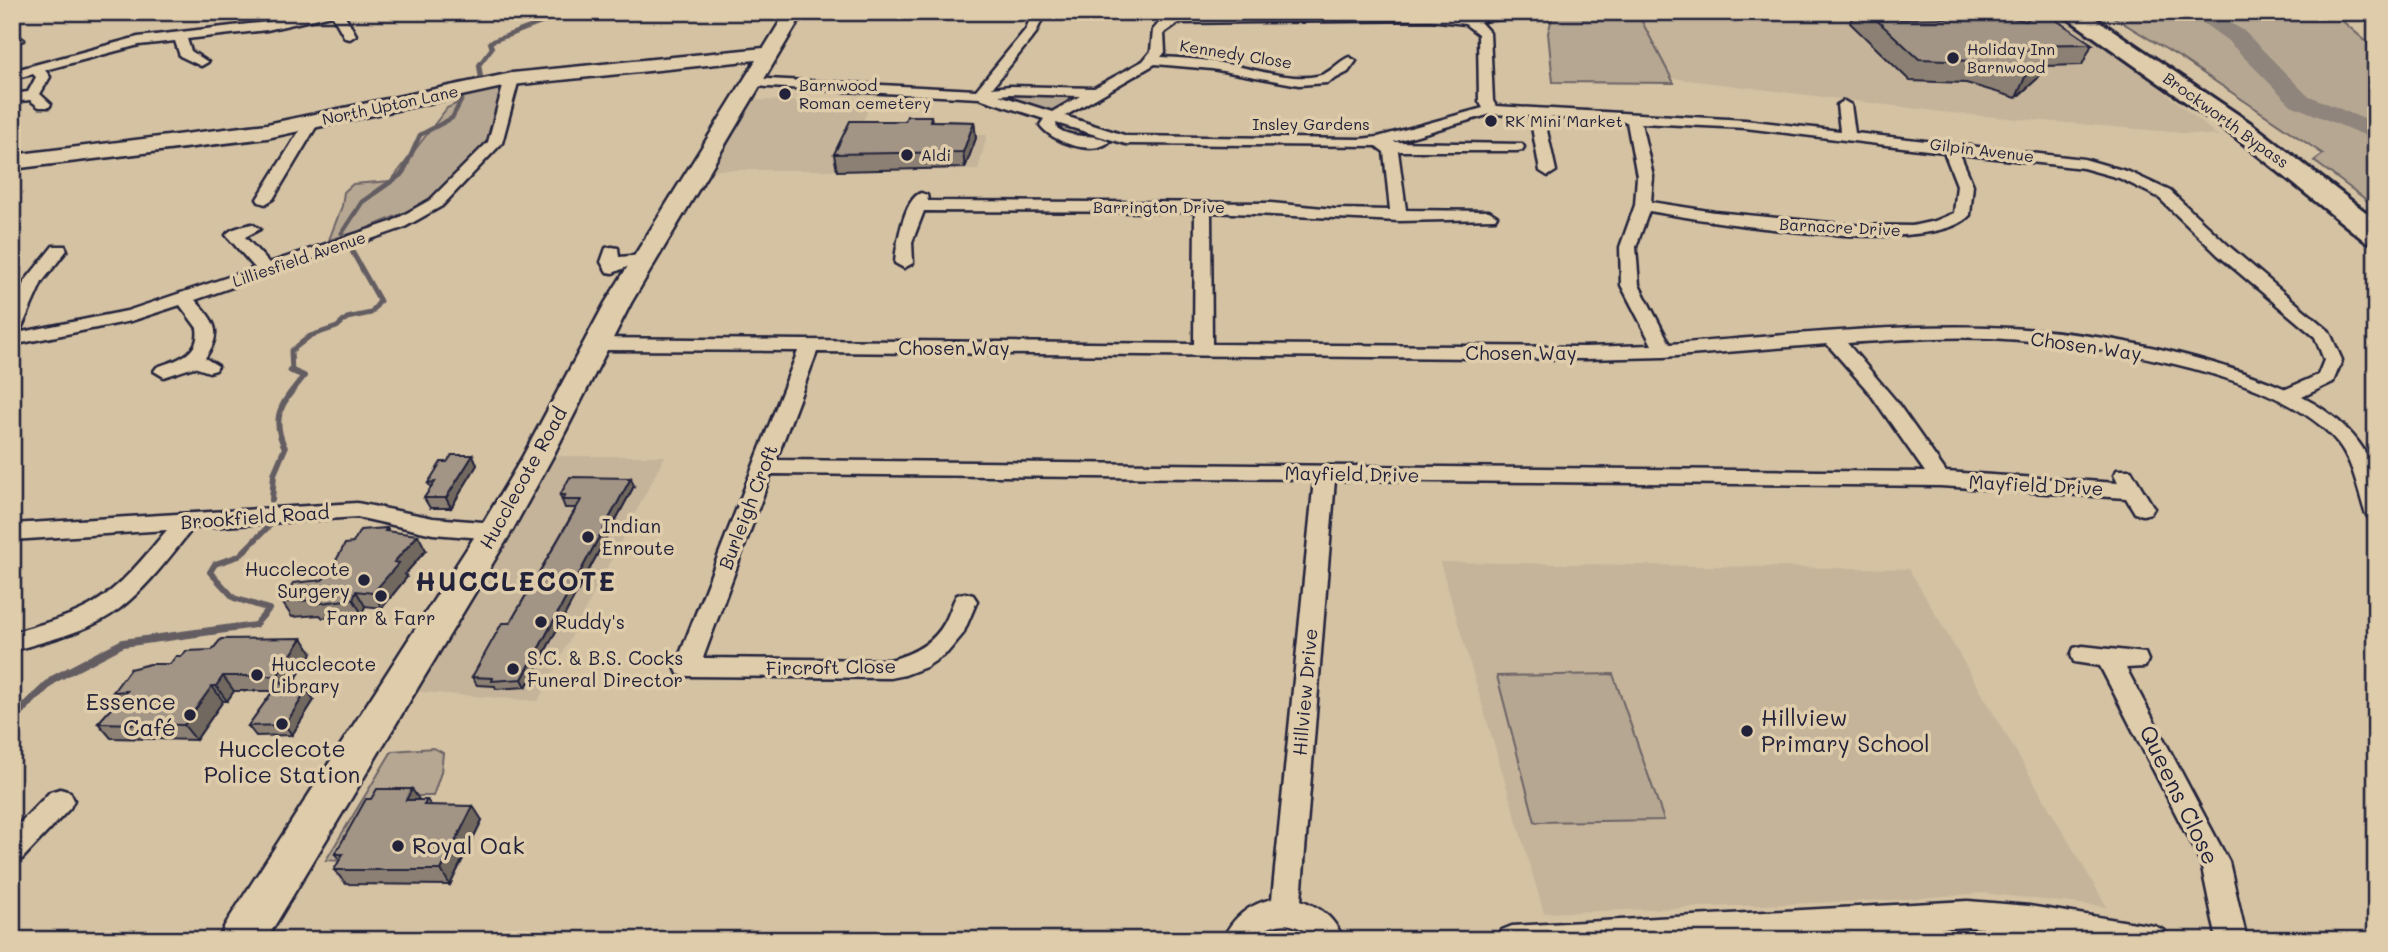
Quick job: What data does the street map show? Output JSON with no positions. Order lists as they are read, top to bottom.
{
  "streets": {
    "highway": ["Brockworth Bypass"],
    "street": [
      "Kennedy Close",
      "North Upton Lane",
      "Insley Gardens",
      "Gilpin Avenue",
      "Barrington Drive",
      "Barnacre Drive",
      "Lilliesfield Avenue",
      "Chosen Way",
      "Mayfield Drive",
      "Hucclecote Road",
      "Burleigh Croft",
      "Brookfield Road",
      "Fircroft Close",
      "Hillview Drive",
      "Queens Close"
    ]
  },
  "crossings": [
    ["North Upton Lane", "Lilliesfield Avenue"],
    ["North Upton Lane", "Hucclecote Road"],
    ["Insley Gardens", "Gilpin Avenue"],
    ["Gilpin Avenue", "Barnacre Drive"],
    ["Gilpin Avenue", "Chosen Way"],
    ["Chosen Way", "Mayfield Drive"],
    ["Chosen Way", "Hucclecote Road"],
    ["Chosen Way", "Burleigh Croft"],
    ["Mayfield Drive", "Burleigh Croft"],
    ["Mayfield Drive", "Hillview Drive"],
    ["Hucclecote Road", "Brookfield Road"],
    ["Burleigh Croft", "Fircroft Close"]
  ],
  "districts": ["HUCCLECOTE"],
  "places": [
    "Holiday Inn Barnwood",
    "Barnwood Roman cemetery",
    "RK Mini Market",
    "Aldi",
    "Indian Enroute",
    "Hucclecote Surgery",
    "Farr & Farr",
    "Ruddy's",
    "S.C. & B.S. Cocks Funeral Director",
    "Hucclecote Library",
    "Essence Café",
    "Hucclecote Police Station",
    "Hillview Primary School",
    "Royal Oak"
  ]
}
